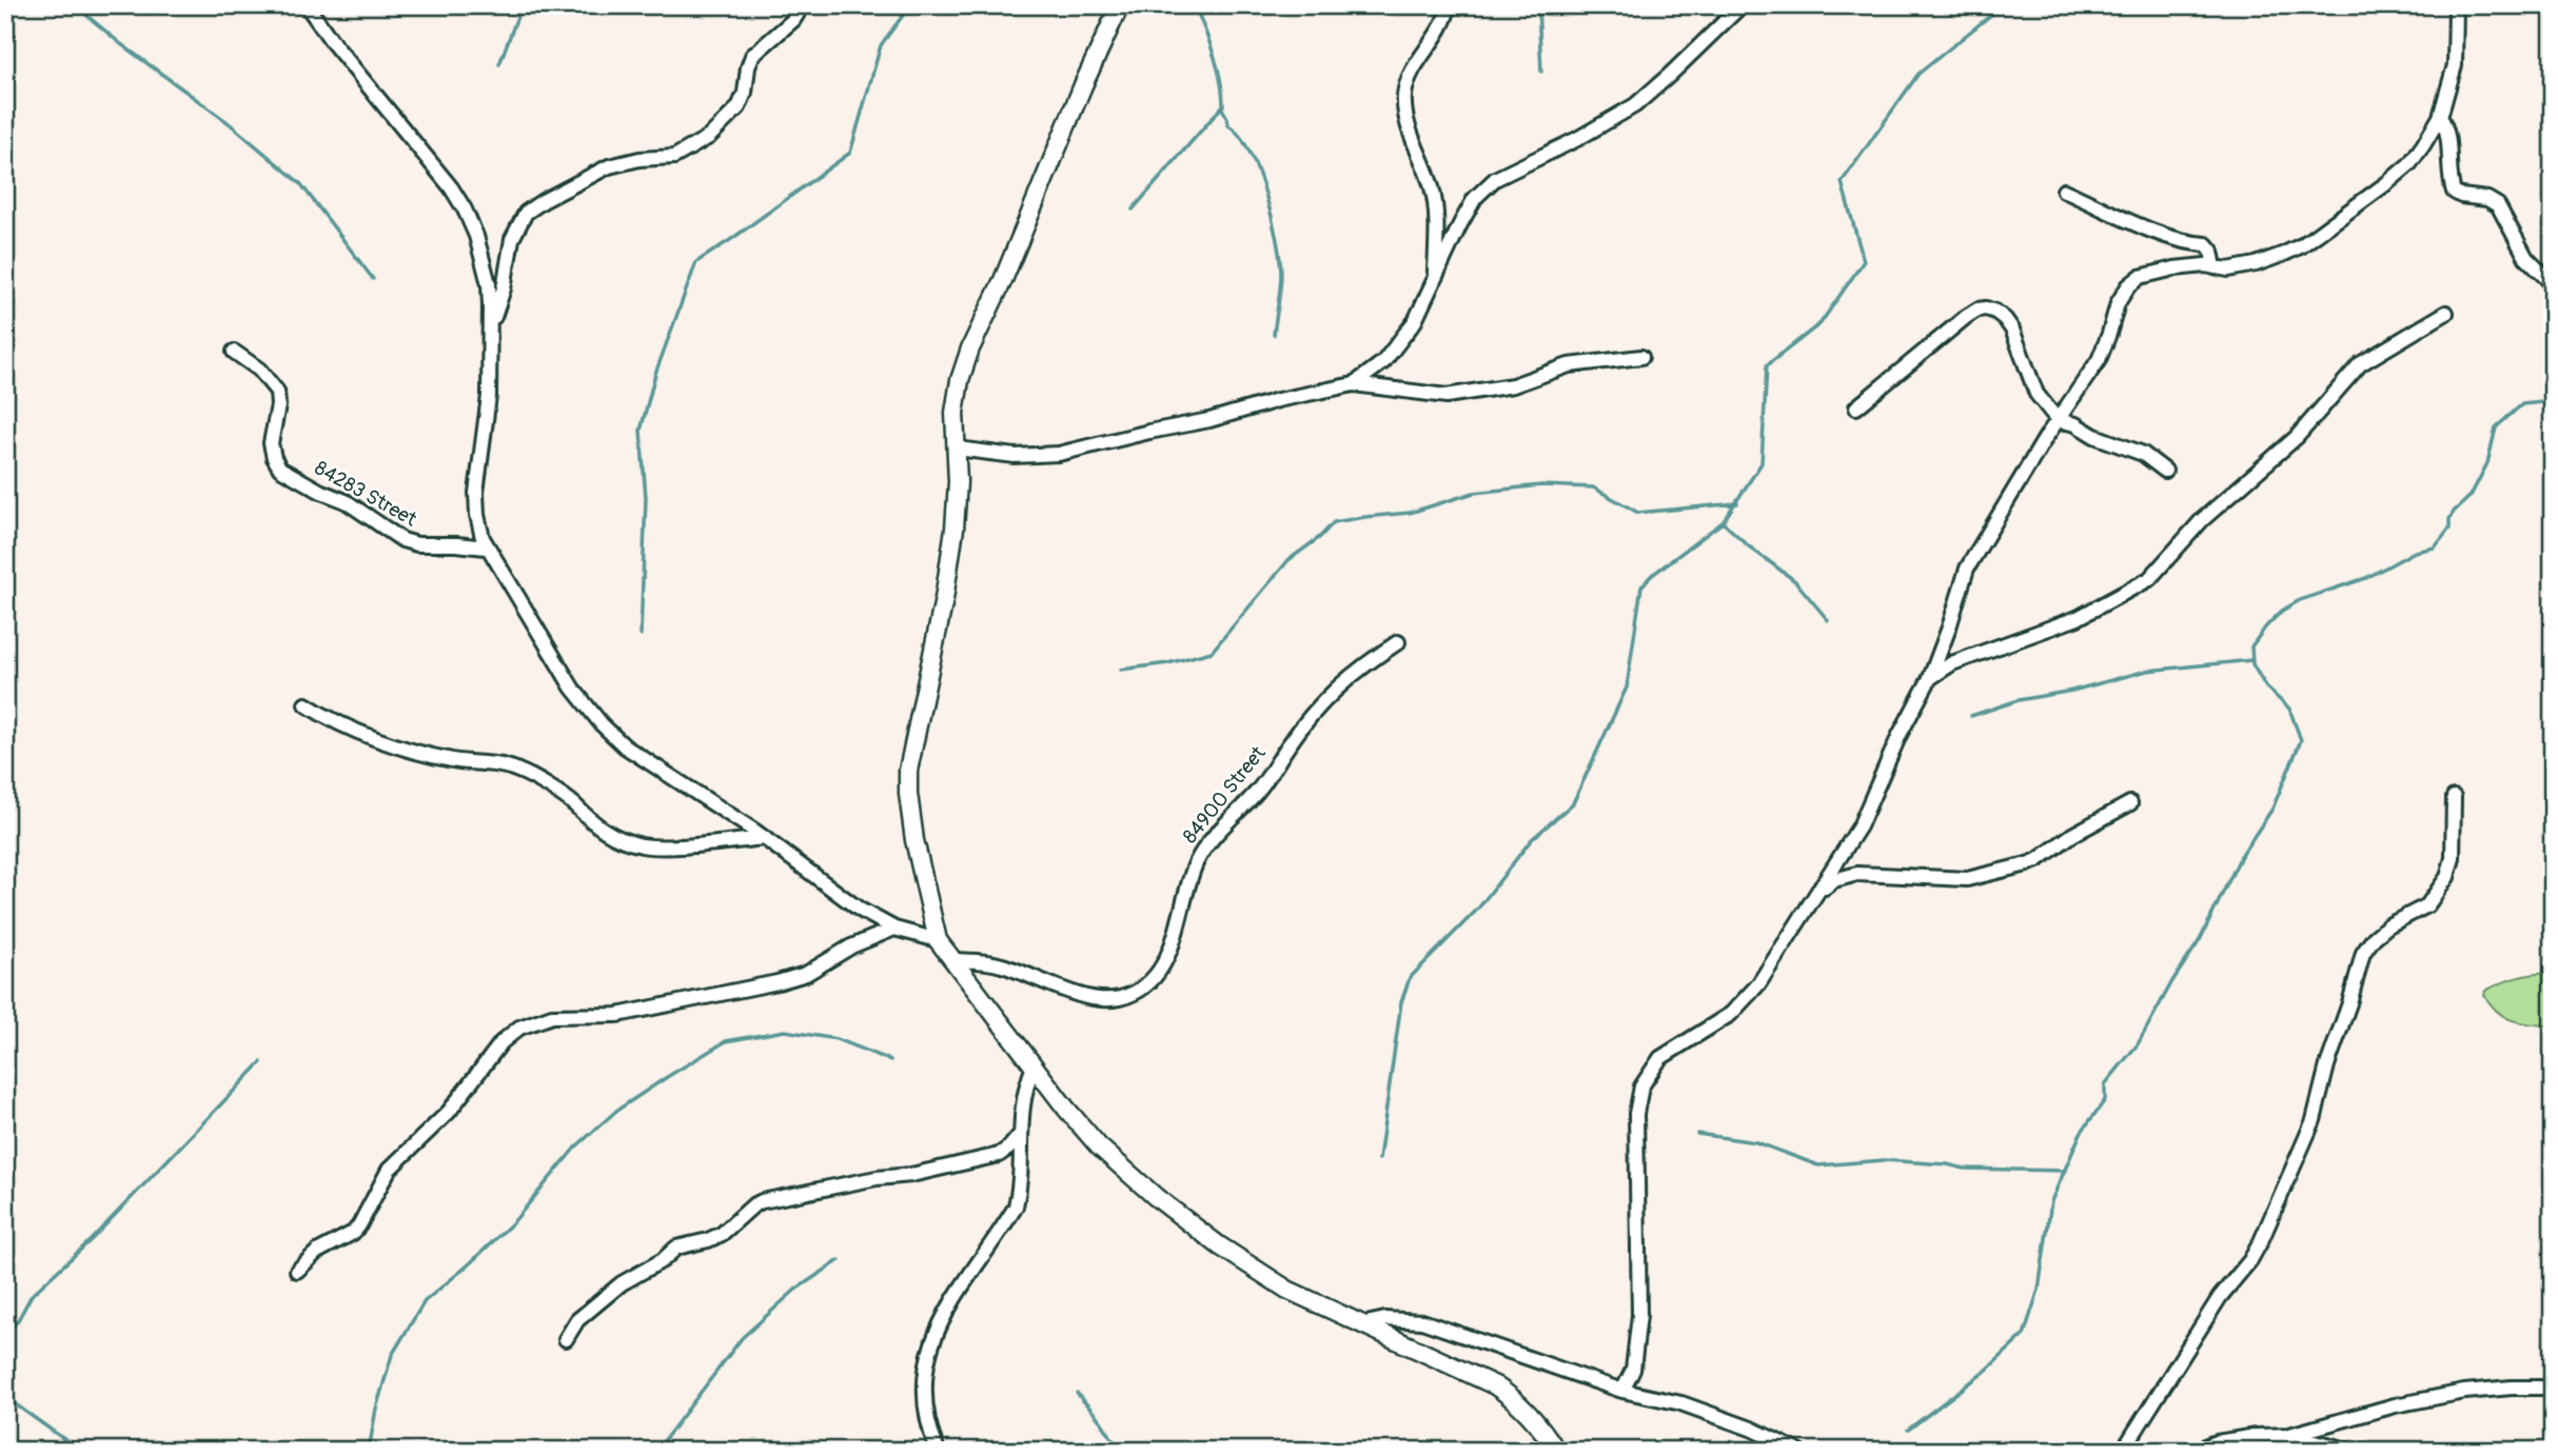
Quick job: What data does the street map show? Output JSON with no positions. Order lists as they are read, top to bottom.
{
  "streets": {
    "street": ["84283 Street", "84900 Street"]
  }
}
